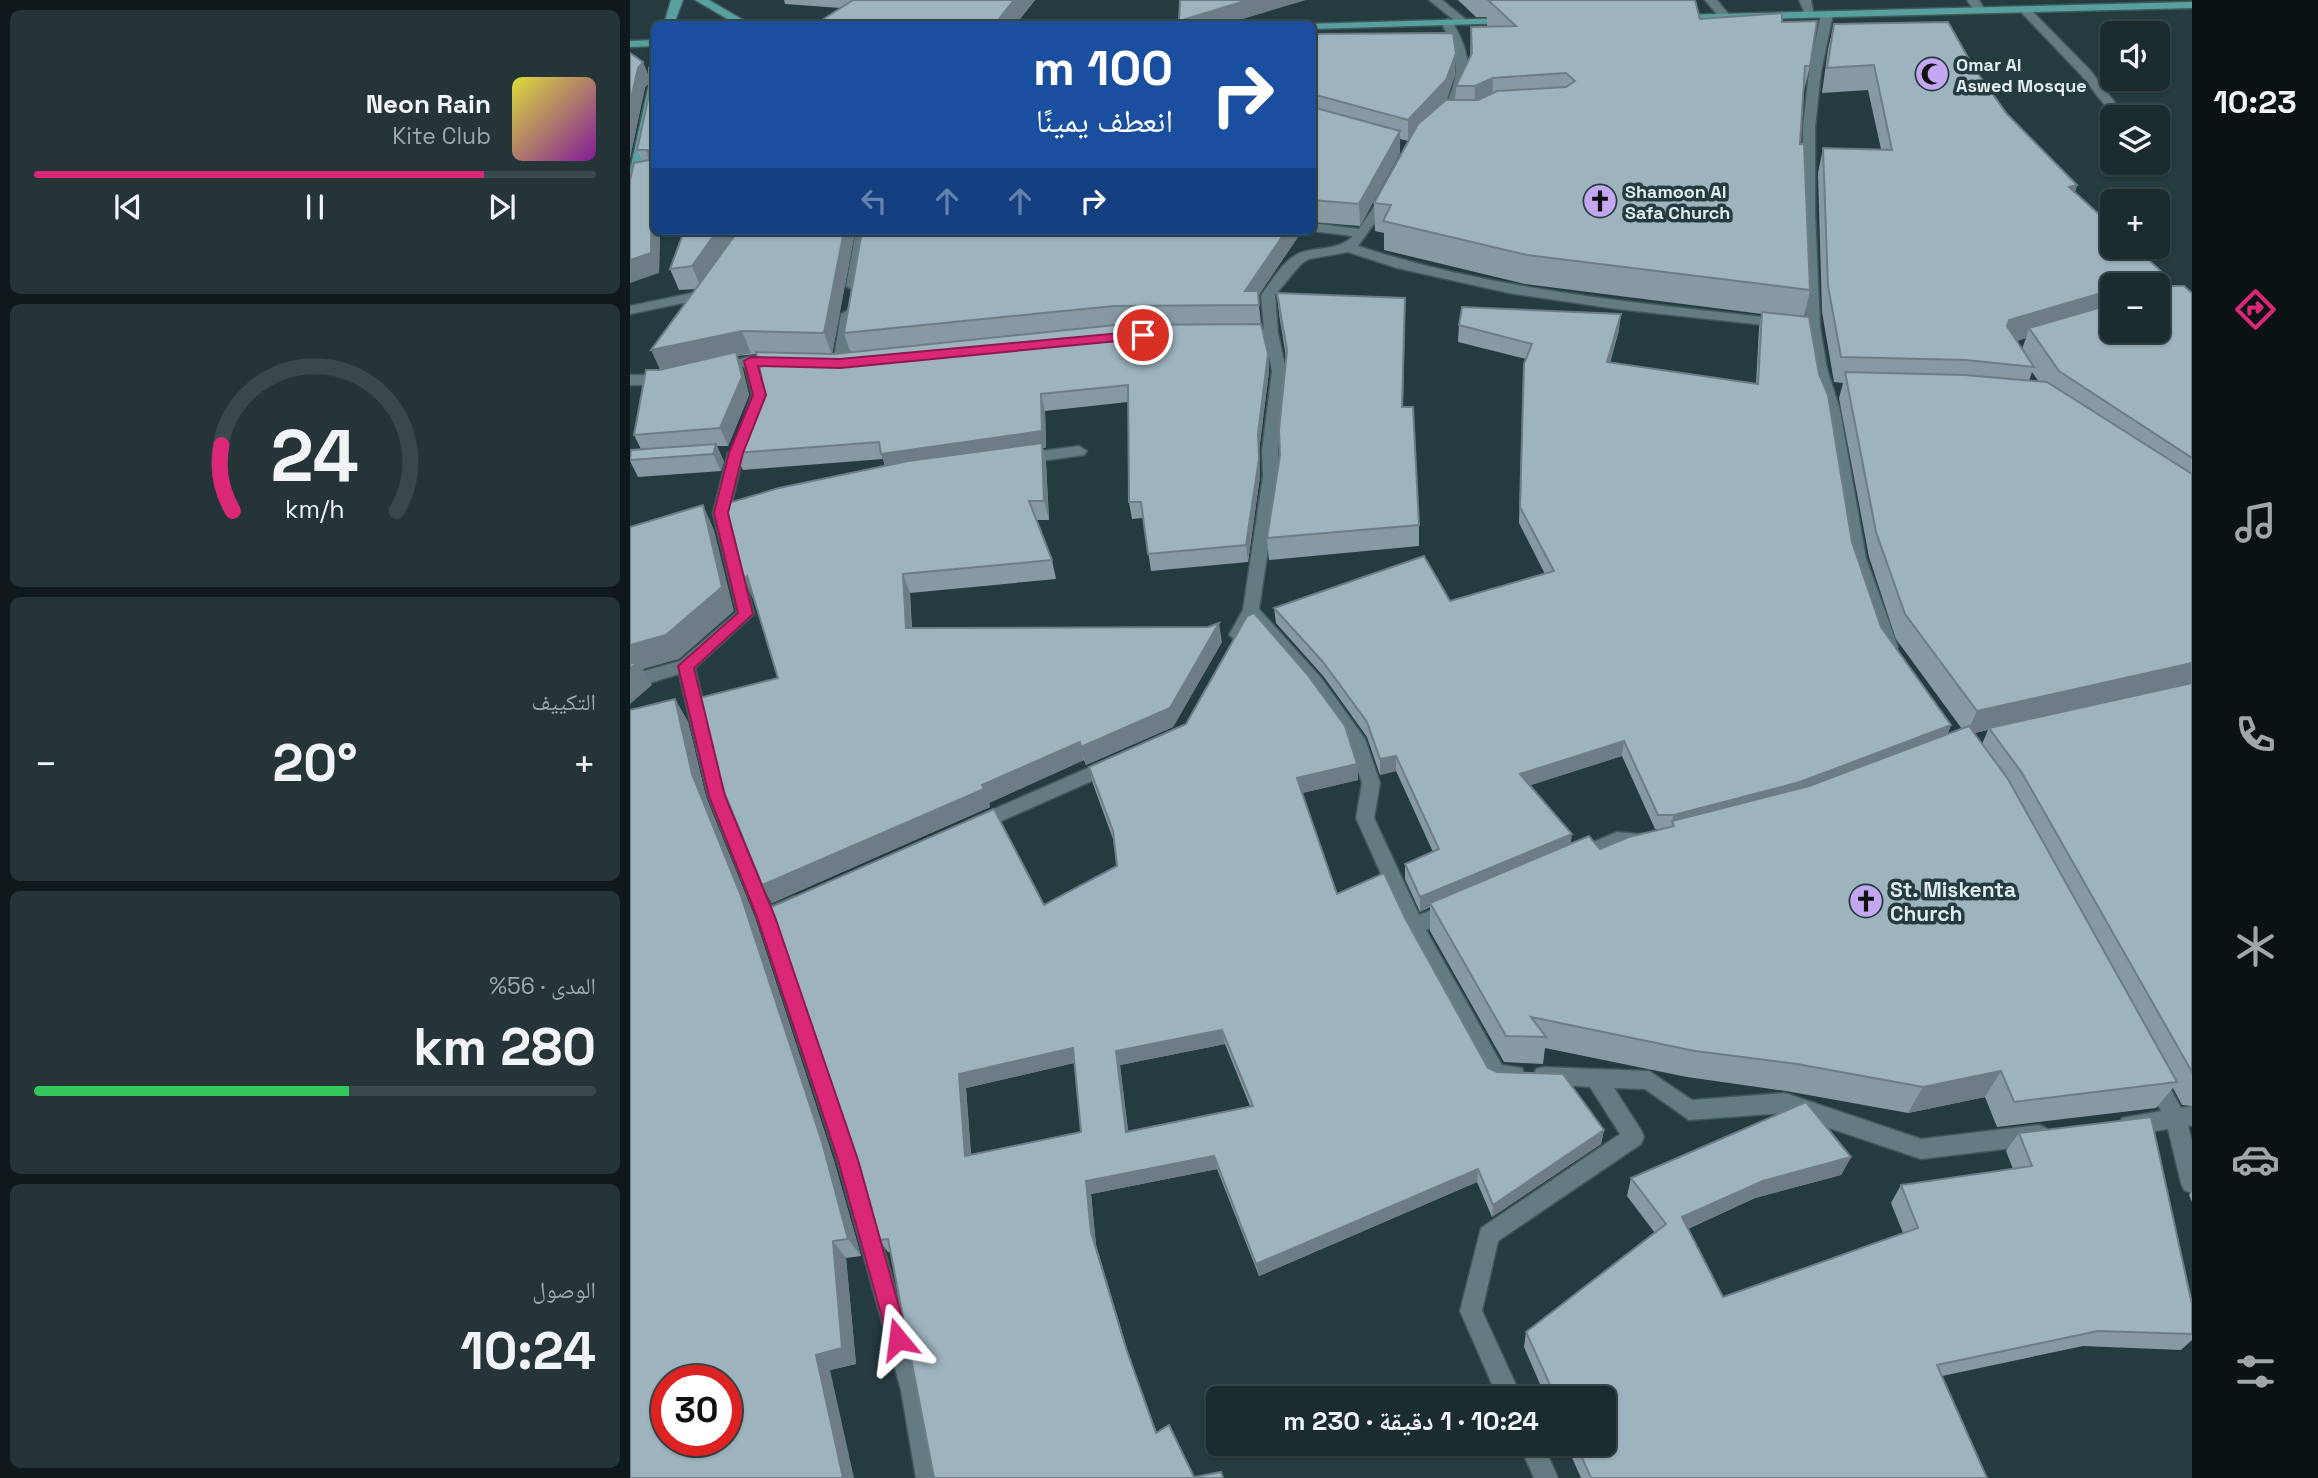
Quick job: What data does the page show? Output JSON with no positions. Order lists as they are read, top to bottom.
{
  "places": {
    "mosque": ["Omar Al Aswed Mosque"],
    "church": ["Shamoon Al Safa Church", "St. Miskenta Church"]
  },
  "page": {
    "tabs": "10:23",
    "map_buttons": ["+", "−"],
    "turn": ["100 m", "انعطف يمينًا"],
    "song": ["Neon Rain", "Kite Club"],
    "tile": [
      "التكييف",
      ["المدى · 56%", "280 km"],
      ["الوصول", "10:24"]
    ],
    "heat": ["−", "20°", "+"],
    "limit": "30",
    "trip": "10:24 · 1 دقيقة · 230 m",
    "gauge": ["24", "km/h"]
  }
}
